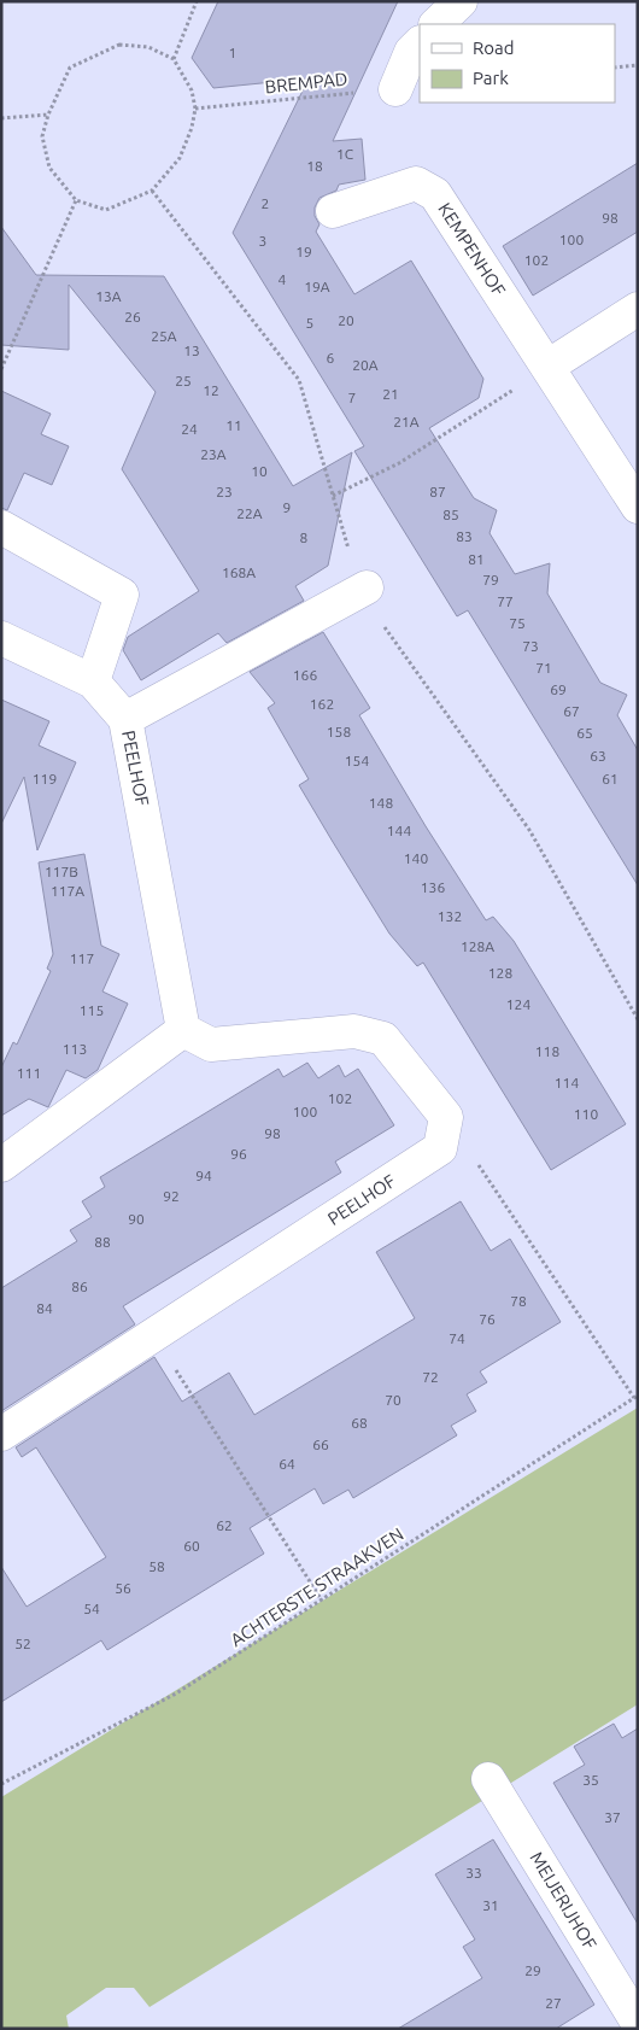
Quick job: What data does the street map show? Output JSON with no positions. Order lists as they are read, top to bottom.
{
  "streets": {
    "street": ["KEMPENHOF", "PEELHOF", "MEIJERIJHOF"],
    "path": ["BREMPAD", "ACHTERSTE STRAAKVEN"]
  },
  "house_numbers": [
    "1",
    "1C",
    "18",
    "2",
    "98",
    "100",
    "3",
    "19",
    "102",
    "4",
    "19A",
    "13A",
    "26",
    "20",
    "5",
    "25A",
    "13",
    "6",
    "20A",
    "25",
    "12",
    "21",
    "7",
    "21A",
    "11",
    "24",
    "23A",
    "10",
    "23",
    "87",
    "9",
    "22A",
    "85",
    "83",
    "8",
    "81",
    "168A",
    "79",
    "77",
    "75",
    "73",
    "71",
    "166",
    "69",
    "162",
    "67",
    "158",
    "65",
    "63",
    "154",
    "119",
    "61",
    "148",
    "144",
    "140",
    "117B",
    "136",
    "117A",
    "132",
    "128A",
    "117",
    "128",
    "124",
    "115",
    "113",
    "118",
    "111",
    "114",
    "102",
    "100",
    "110",
    "98",
    "96",
    "94",
    "92",
    "90",
    "88",
    "86",
    "78",
    "84",
    "76",
    "74",
    "72",
    "70",
    "68",
    "66",
    "64",
    "62",
    "60",
    "58",
    "56",
    "54",
    "52",
    "35",
    "37",
    "33",
    "31",
    "29",
    "27"
  ],
  "legend": ["Road", "Park"]
}
